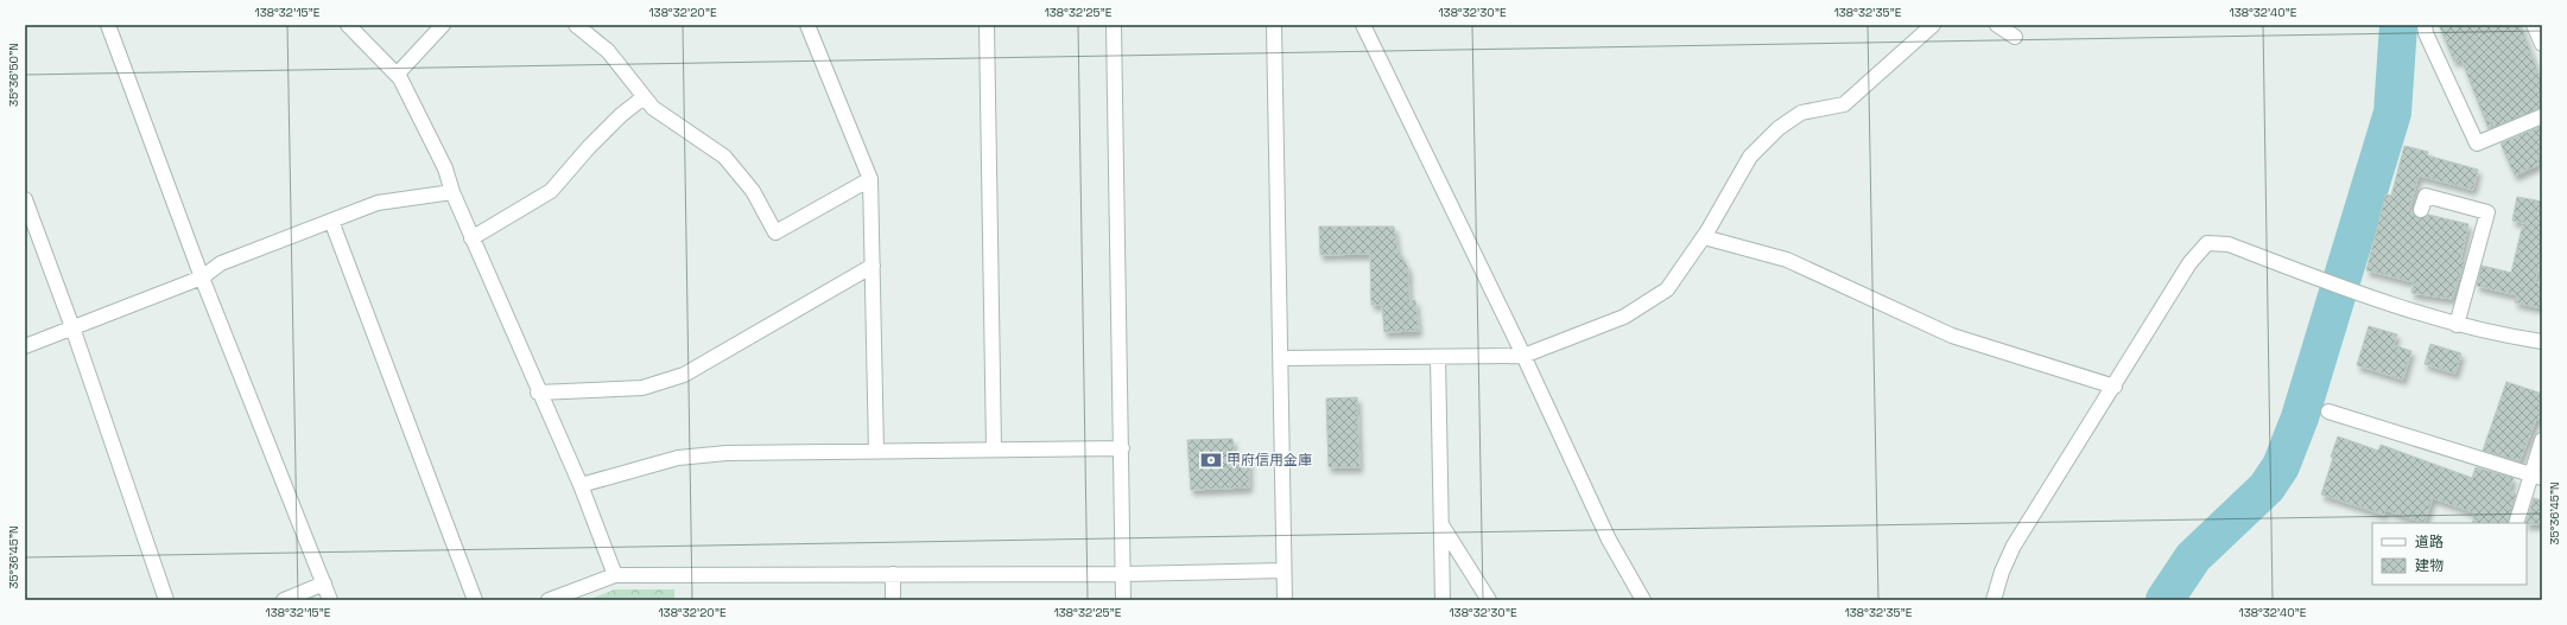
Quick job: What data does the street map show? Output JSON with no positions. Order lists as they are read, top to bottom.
{
  "places": {
    "bank": ["甲府信用金庫"]
  },
  "legend": ["道路", "建物"],
  "coordinates": [
    "138°32'15\"E",
    "138°32'20\"E",
    "138°32'25\"E",
    "138°32'30\"E",
    "138°32'35\"E",
    "138°32'40\"E",
    "35°36'50\"N",
    "35°36'45\"N"
  ]
}
